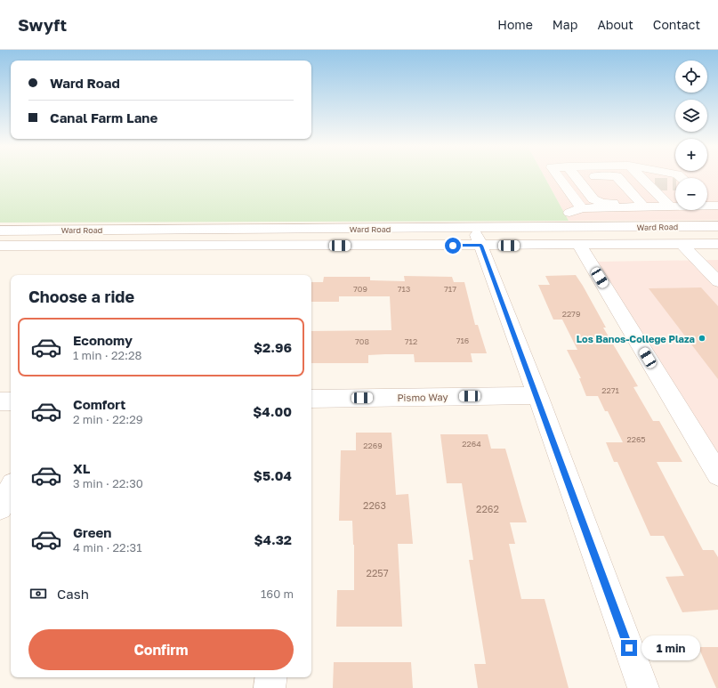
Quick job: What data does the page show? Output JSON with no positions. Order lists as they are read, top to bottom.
{
  "streets": {
    "street": ["Ward Road", "Pismo Way"]
  },
  "places": ["Los Banos-College Plaza"],
  "house_numbers": [
    "709",
    "713",
    "717",
    "2279",
    "716",
    "708",
    "712",
    "2271",
    "2265",
    "2264",
    "2269",
    "2263",
    "2262",
    "2257"
  ],
  "page": {
    "header": "Swyft",
    "nav": [
      "Home",
      "Map",
      "About",
      "Contact"
    ],
    "map_buttons": ["+", "−"],
    "banner": ["Ward Road", "Canal Farm Lane"],
    "heading": "Choose a ride",
    "list": [
      {
        "name": "Economy",
        "note": "1 min · 22:28",
        "value": "$2.96"
      },
      {
        "name": "Comfort",
        "note": "2 min · 22:29",
        "value": "$4.00"
      },
      {
        "name": "XL",
        "note": "3 min · 22:30",
        "value": "$5.04"
      },
      {
        "name": "Green",
        "note": "4 min · 22:31",
        "value": "$4.32"
      }
    ],
    "pay": ["Cash", "160 m"],
    "buttons": "Confirm",
    "bubble": "1 min"
  }
}
